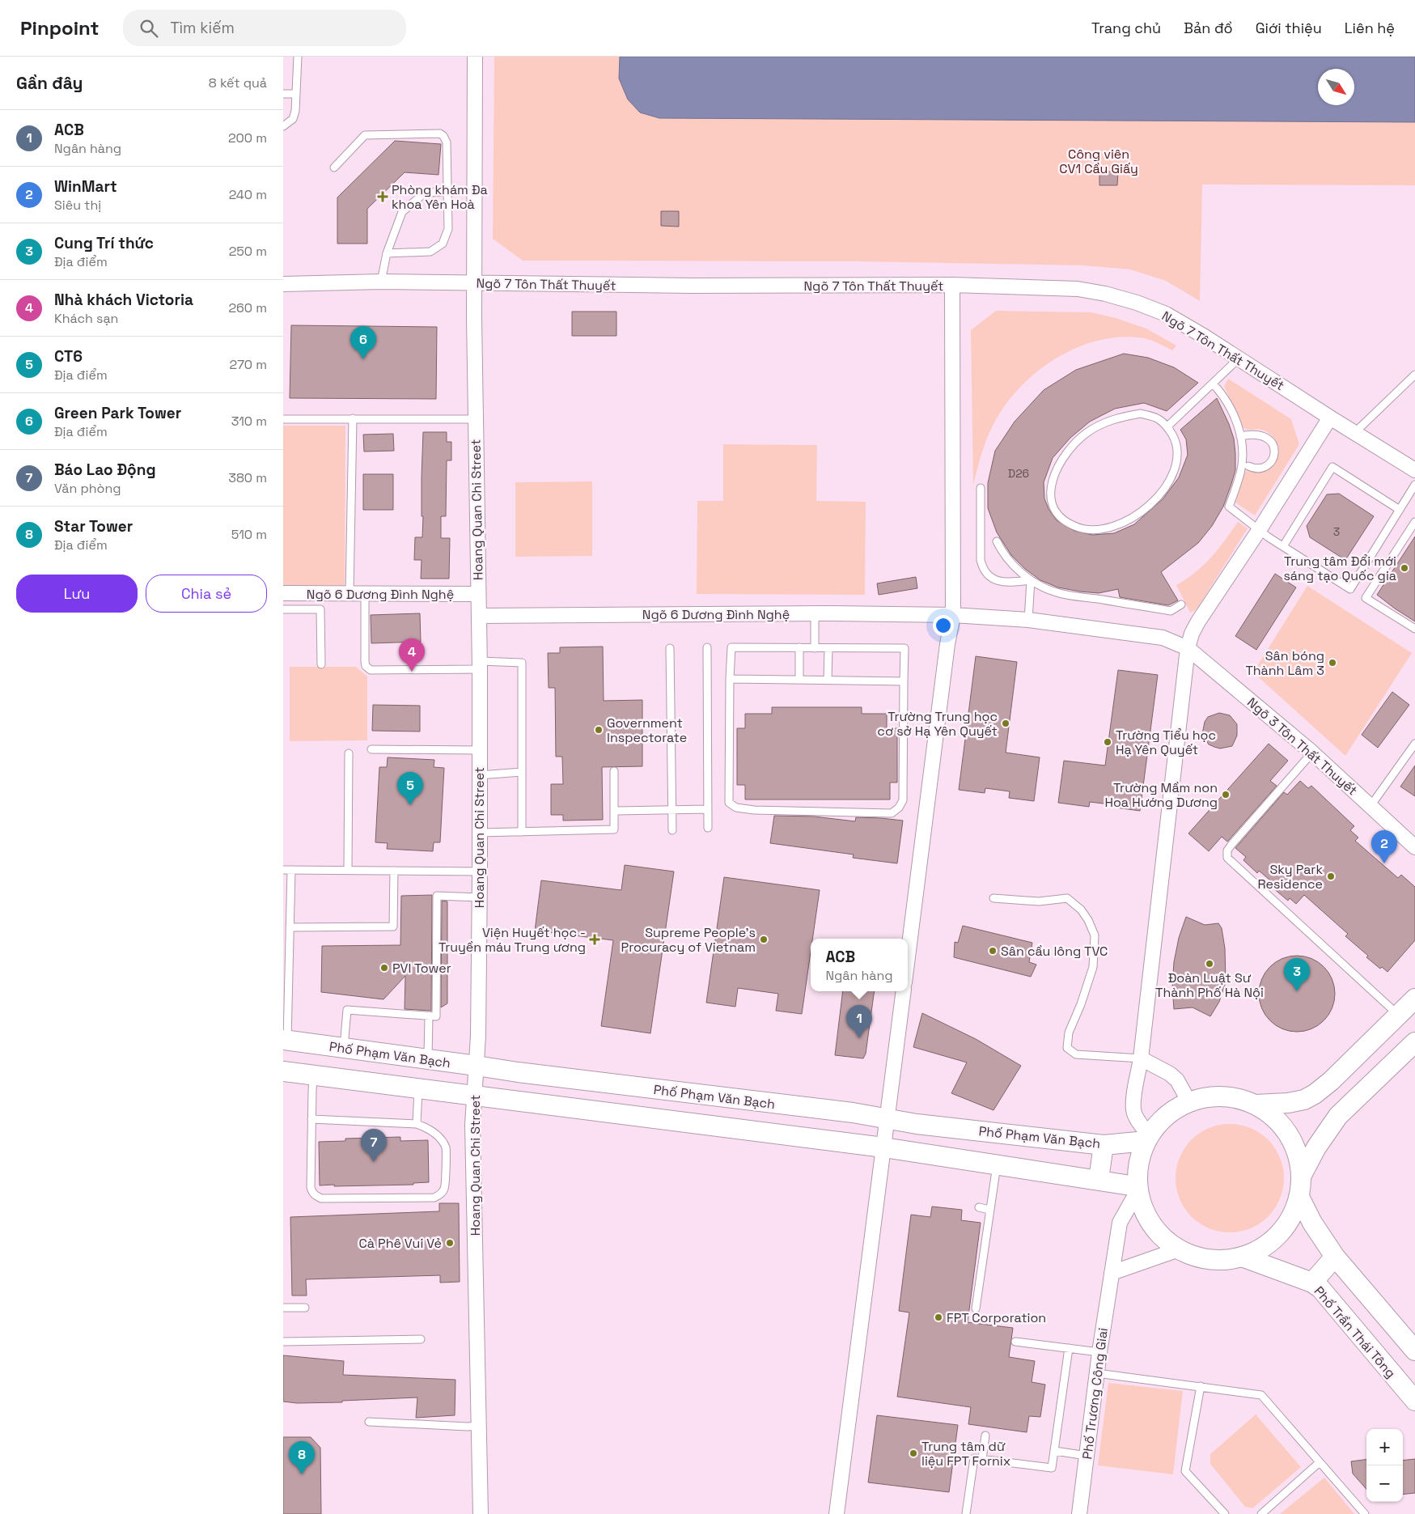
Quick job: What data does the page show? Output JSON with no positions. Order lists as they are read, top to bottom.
{
  "streets": {
    "main road": ["Phố Phạm Văn Bạch", "Phố Trần Thái Tông"],
    "street": [
      "Ngõ 7 Tôn Thất Thuyết",
      "Hoang Quan Chi Street",
      "Ngõ 6 Dương Đình Nghệ",
      "Ngõ 3 Tôn Thất Thuyết",
      "Phố Trương Công Giai"
    ]
  },
  "crossings": [
    ["Ngõ 7 Tôn Thất Thuyết", "Hoang Quan Chi Street"],
    ["Hoang Quan Chi Street", "Ngõ 6 Dương Đình Nghệ"],
    ["Hoang Quan Chi Street", "Phố Phạm Văn Bạch"],
    ["Ngõ 6 Dương Đình Nghệ", "Ngõ 3 Tôn Thất Thuyết"]
  ],
  "parks": ["Công viên CV1 Cầu Giấy"],
  "places": {
    "health": ["Phòng khám Đa khoa Yên Hoà", "Viện Huyết học - Truyền máu Trung ương"],
    "other": [
      "Trung tâm Đổi mới sáng tạo Quốc gia",
      "Sân bóng Thành Lâm 3",
      "Trường Trung học cơ sở Hạ Yên Quyết",
      "Government Inspectorate",
      "Trường Tiểu học Hạ Yên Quyết",
      "Trường Mầm non Hoa Hướng Dương",
      "Sky Park Residence",
      "Supreme People's Procuracy of Vietnam",
      "Sân cầu lông TVC",
      "Đoàn Luật Sư Thành Phố Hà Nội",
      "PVI Tower",
      "Cà Phê Vui Vẻ",
      "FPT Corporation",
      "Trung tâm dữ liệu FPT Fornix"
    ]
  },
  "house_numbers": ["D26", "3"],
  "north": "bottom right",
  "page": {
    "header": "Pinpoint",
    "search": "Tìm kiếm",
    "nav": [
      "Trang chủ",
      "Bản đồ",
      "Giới thiệu",
      "Liên hệ"
    ],
    "heading": ["Gần đây", "8 kết quả"],
    "list": [
      {
        "mark": "1",
        "name": "ACB",
        "note": "Ngân hàng",
        "value": "200 m"
      },
      {
        "mark": "2",
        "name": "WinMart",
        "note": "Siêu thị",
        "value": "240 m"
      },
      {
        "mark": "3",
        "name": "Cung Trí thức",
        "note": "Địa điểm",
        "value": "250 m"
      },
      {
        "mark": "4",
        "name": "Nhà khách Victoria",
        "note": "Khách sạn",
        "value": "260 m"
      },
      {
        "mark": "5",
        "name": "CT6",
        "note": "Địa điểm",
        "value": "270 m"
      },
      {
        "mark": "6",
        "name": "Green Park Tower",
        "note": "Địa điểm",
        "value": "310 m"
      },
      {
        "mark": "7",
        "name": "Báo Lao Động",
        "note": "Văn phòng",
        "value": "380 m"
      },
      {
        "mark": "8",
        "name": "Star Tower",
        "note": "Địa điểm",
        "value": "510 m"
      }
    ],
    "pins": [
      "6",
      "4",
      "5",
      "2",
      "3",
      "1",
      "7",
      "8"
    ],
    "buttons": ["Lưu", "Chia sẻ"],
    "popup": ["ACB", "Ngân hàng"],
    "map_buttons": ["+", "−"]
  }
}
